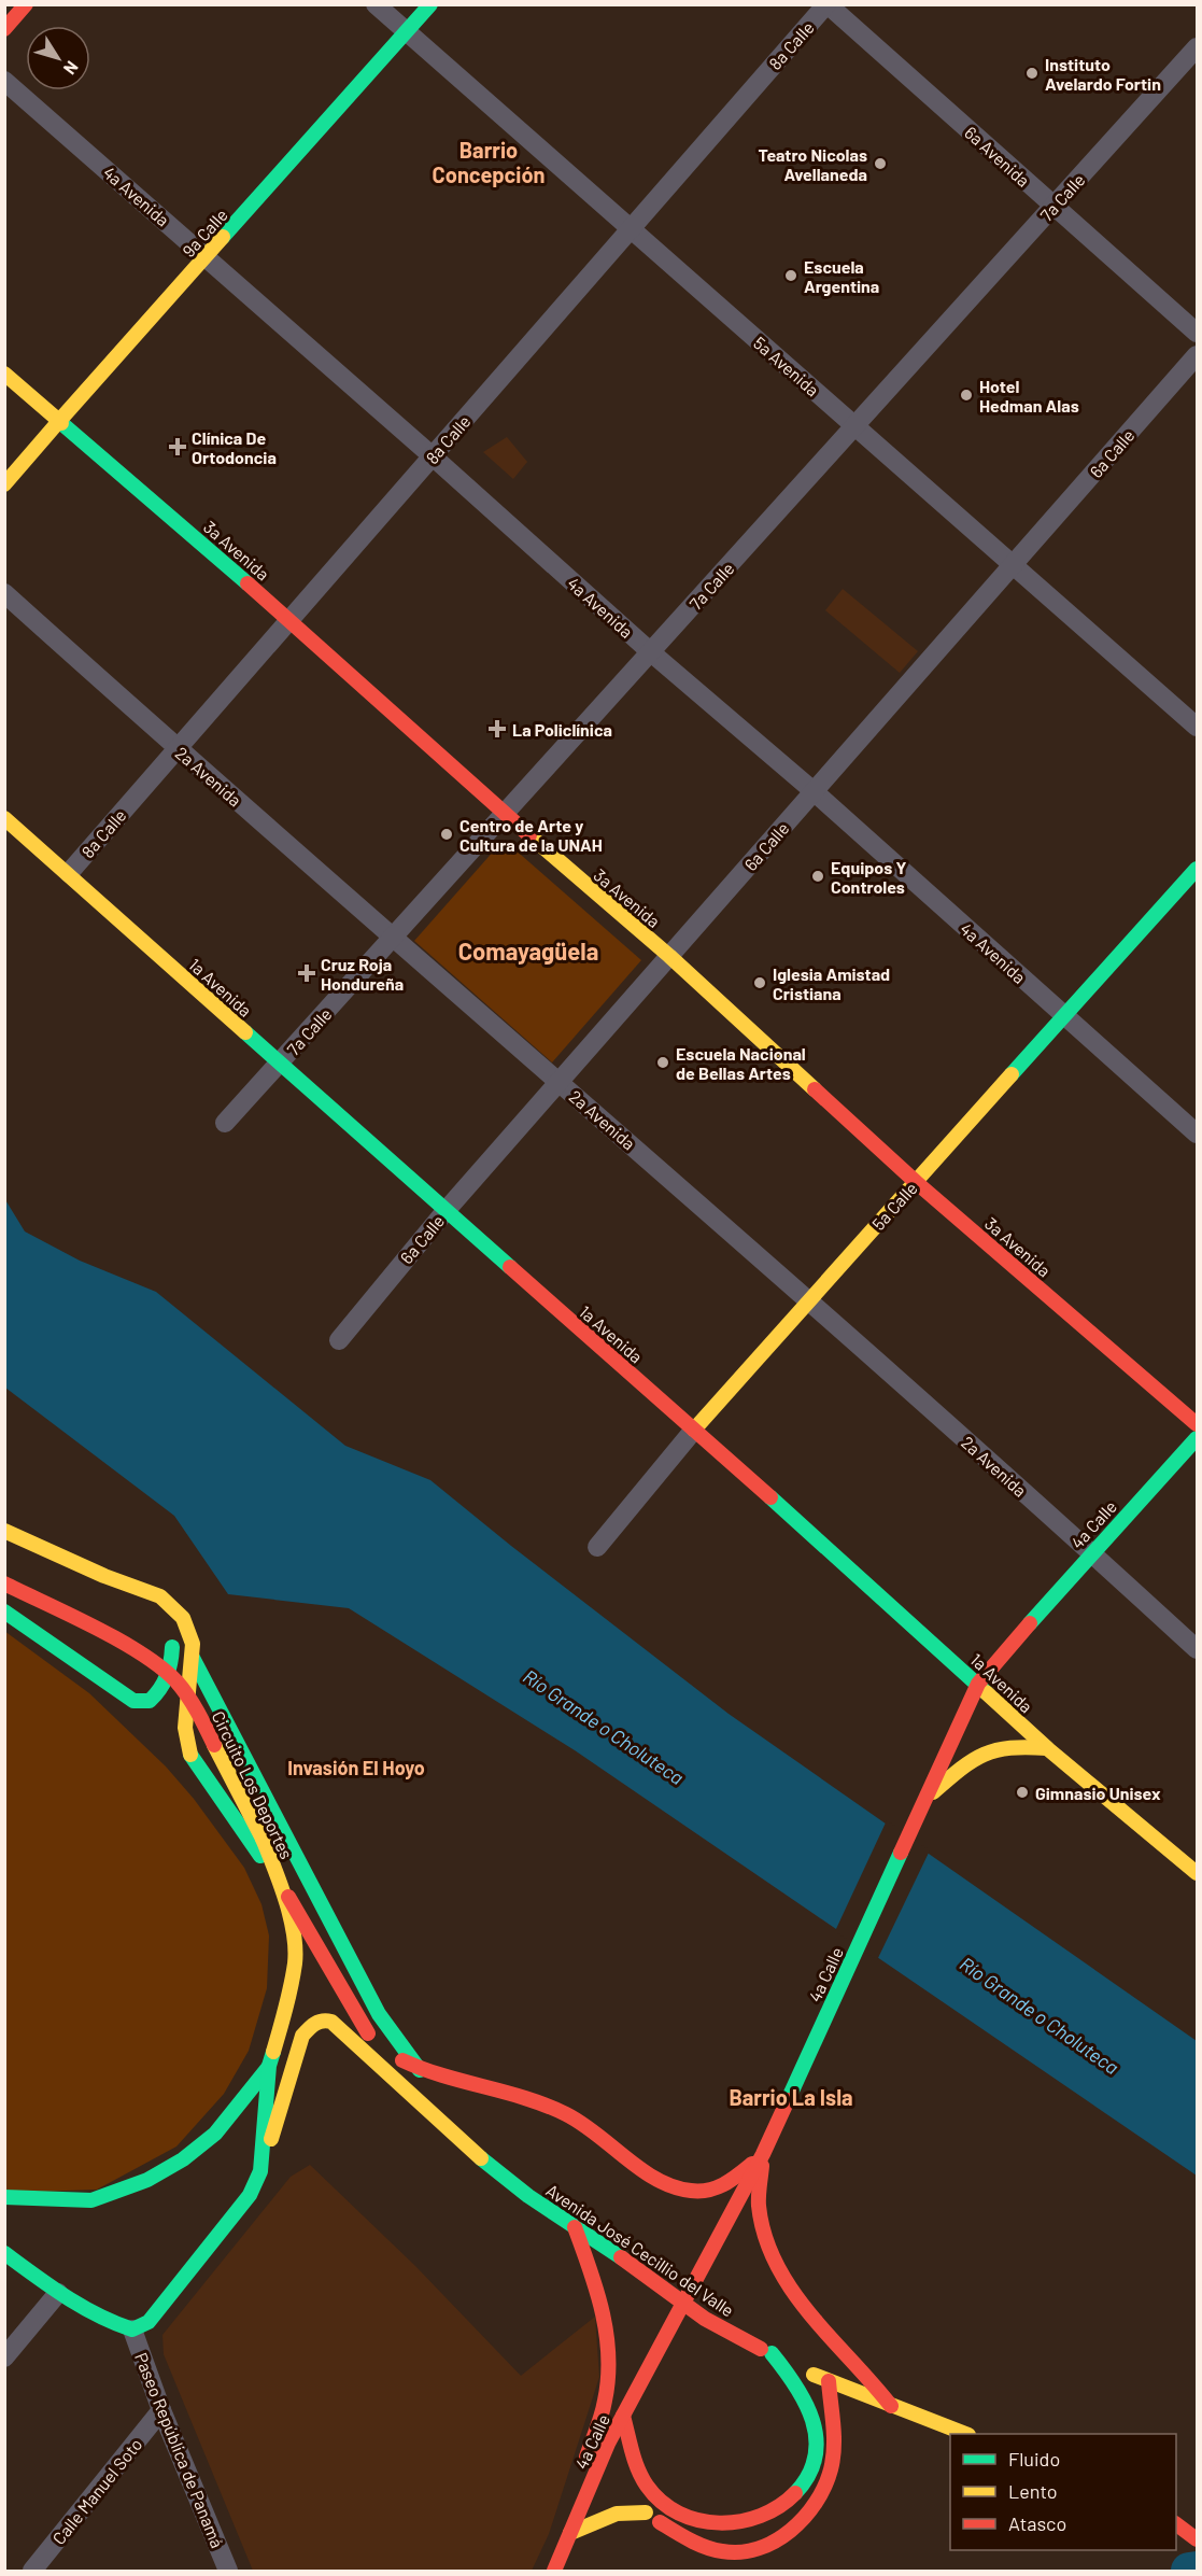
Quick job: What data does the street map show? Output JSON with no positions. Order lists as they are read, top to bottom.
{
  "streets": {
    "street": [
      "8a Calle",
      "6a Avenida",
      "4a Avenida",
      "7a Calle",
      "9a Calle",
      "5a Avenida",
      "6a Calle",
      "3a Avenida",
      "2a Avenida",
      "1a Avenida",
      "5a Calle",
      "4a Calle",
      "Circuito Los Deportes",
      "Avenida José Cecillio del Valle",
      "Paseo República de Panamá",
      "Calle Manuel Soto"
    ]
  },
  "crossings": [
    ["8a Calle", "6a Avenida"],
    ["8a Calle", "4a Avenida"],
    ["8a Calle", "5a Avenida"],
    ["8a Calle", "3a Avenida"],
    ["8a Calle", "2a Avenida"],
    ["8a Calle", "1a Avenida"],
    ["6a Avenida", "7a Calle"],
    ["4a Avenida", "7a Calle"],
    ["4a Avenida", "9a Calle"],
    ["4a Avenida", "6a Calle"],
    ["4a Avenida", "5a Calle"],
    ["7a Calle", "5a Avenida"],
    ["7a Calle", "3a Avenida"],
    ["7a Calle", "2a Avenida"],
    ["7a Calle", "1a Avenida"],
    ["9a Calle", "5a Avenida"],
    ["9a Calle", "3a Avenida"],
    ["5a Avenida", "6a Calle"],
    ["6a Calle", "3a Avenida"],
    ["6a Calle", "2a Avenida"],
    ["6a Calle", "1a Avenida"],
    ["3a Avenida", "5a Calle"],
    ["2a Avenida", "5a Calle"],
    ["2a Avenida", "4a Calle"],
    ["1a Avenida", "5a Calle"],
    ["1a Avenida", "4a Calle"],
    ["Circuito Los Deportes", "Avenida José Cecillio del Valle"],
    ["Circuito Los Deportes", "Paseo República de Panamá"],
    ["Paseo República de Panamá", "Calle Manuel Soto"]
  ],
  "districts": [
    "Barrio Concepción",
    "Comayagüela",
    "Invasión El Hoyo",
    "Barrio La Isla"
  ],
  "water": ["Río Grande o Choluteca"],
  "places": {
    "other": [
      "Instituto Avelardo Fortin",
      "Teatro Nicolas Avellaneda",
      "Escuela Argentina",
      "Hotel Hedman Alas",
      "Centro de Arte y Cultura de la UNAH",
      "Equipos Y Controles",
      "Iglesia Amistad Cristiana",
      "Escuela Nacional de Bellas Artes",
      "Gimnasio Unisex"
    ],
    "health": ["Clínica De Ortodoncia", "La Policlínica", "Cruz Roja Hondureña"]
  },
  "legend": ["Fluido", "Lento", "Atasco"],
  "north": "bottom right"
}
